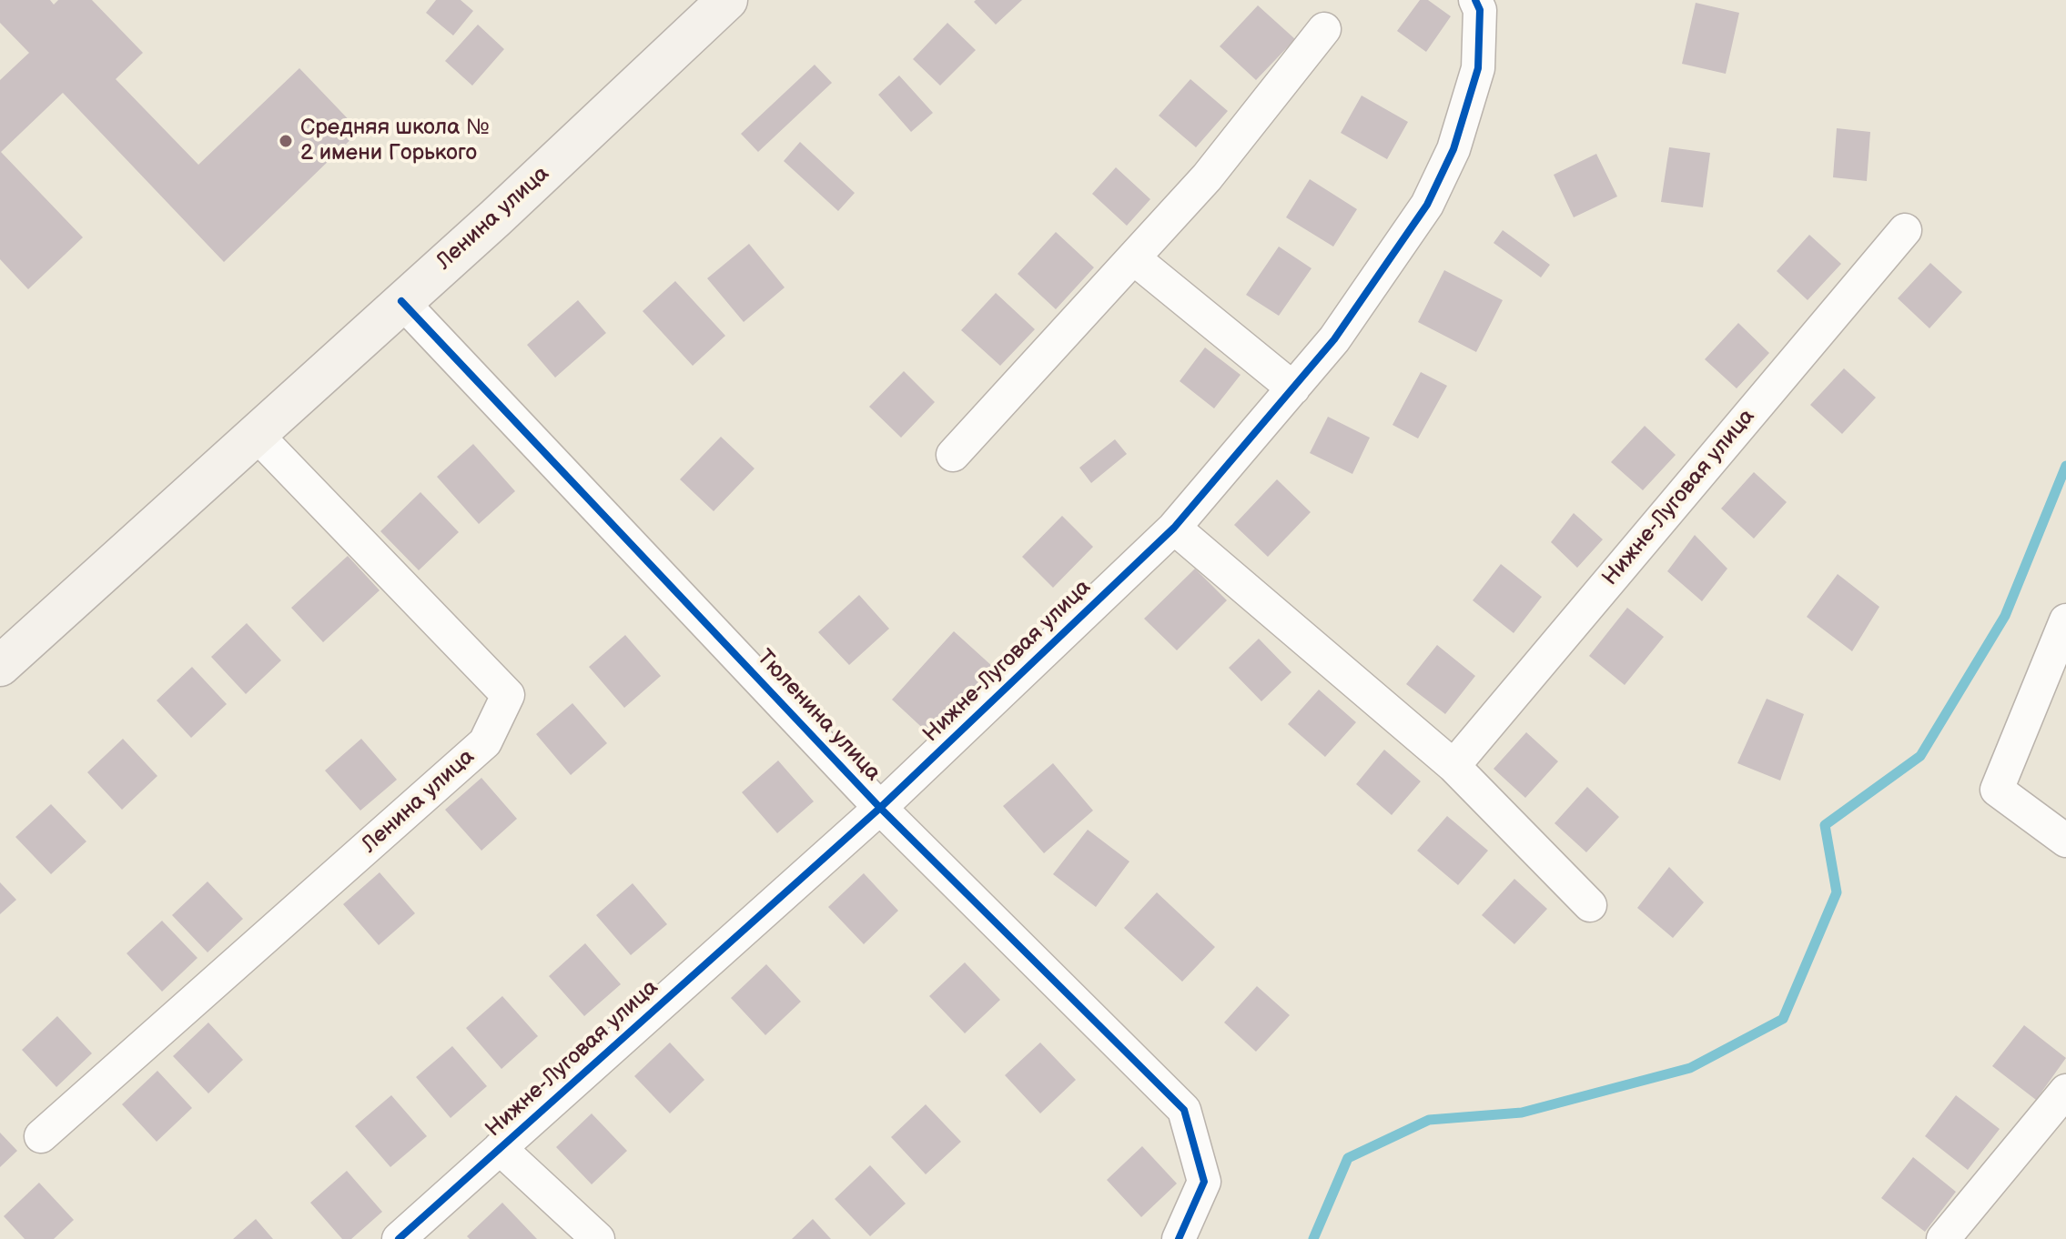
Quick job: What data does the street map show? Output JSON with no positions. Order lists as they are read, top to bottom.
{
  "streets": {
    "main road": ["Ленина улица"],
    "street": ["Нижне-Луговая улица", "Тюленина улица"]
  },
  "crossings": [
    ["Ленина улица", "Тюленина улица"],
    ["Нижне-Луговая улица", "Тюленина улица"]
  ],
  "places": ["Средняя школа № 2 имени Горького"]
}
